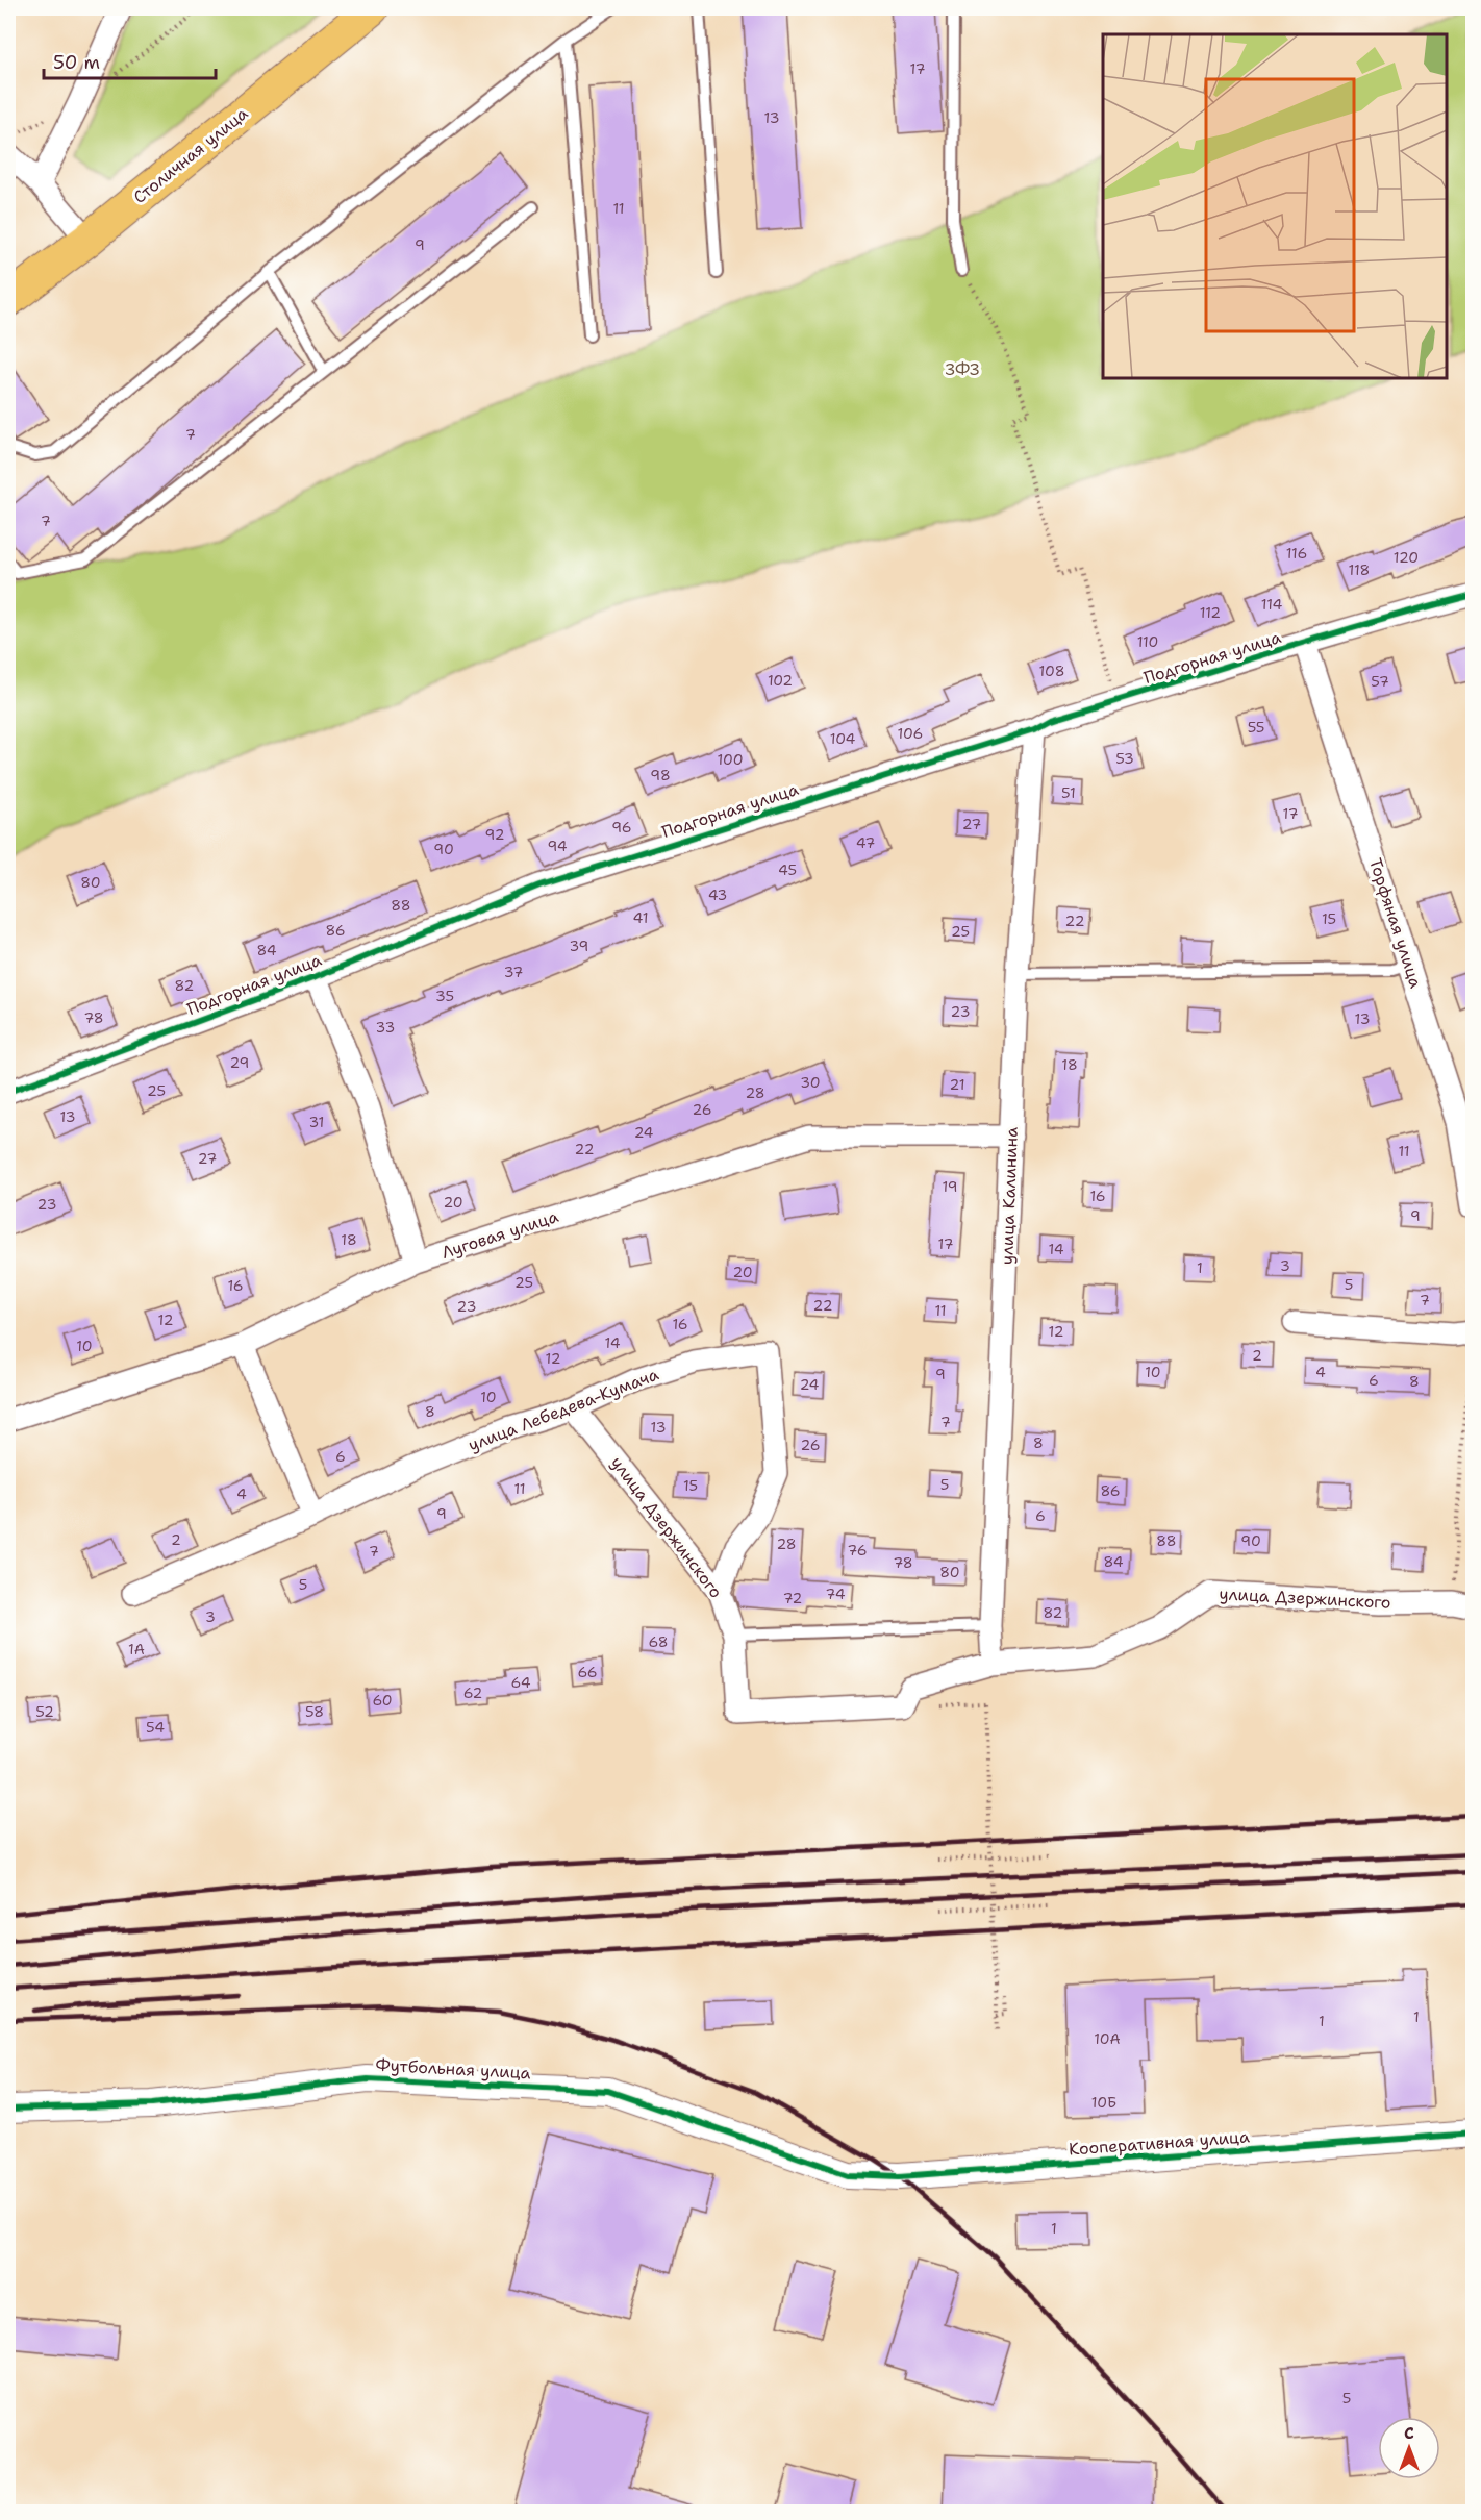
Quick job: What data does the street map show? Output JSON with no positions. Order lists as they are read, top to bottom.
{
  "streets": {
    "main road": ["Столичная улица"],
    "street": [
      "Подгорная улица",
      "Торфяная улица",
      "улица Калинина",
      "Луговая улица",
      "улица Лебедева-Кумача",
      "улица Дзержинского",
      "Футбольная улица",
      "Кооперативная улица"
    ]
  },
  "crossings": [
    ["Подгорная улица", "Торфяная улица"],
    ["Подгорная улица", "улица Калинина"],
    ["улица Калинина", "Луговая улица"],
    ["улица Калинина", "улица Дзержинского"],
    ["улица Лебедева-Кумача", "улица Дзержинского"],
    ["Футбольная улица", "Кооперативная улица"]
  ],
  "parks": ["ЗФЗ"],
  "house_numbers": [
    "17",
    "13",
    "11",
    "9",
    "7",
    "7",
    "116",
    "120",
    "118",
    "114",
    "112",
    "110",
    "108",
    "102",
    "57",
    "55",
    "106",
    "104",
    "53",
    "100",
    "98",
    "51",
    "17",
    "27",
    "96",
    "92",
    "47",
    "94",
    "90",
    "45",
    "80",
    "43",
    "88",
    "41",
    "15",
    "22",
    "86",
    "25",
    "39",
    "84",
    "37",
    "82",
    "35",
    "23",
    "78",
    "13",
    "33",
    "29",
    "18",
    "30",
    "21",
    "25",
    "28",
    "26",
    "13",
    "31",
    "24",
    "22",
    "11",
    "27",
    "19",
    "16",
    "20",
    "23",
    "9",
    "18",
    "17",
    "14",
    "3",
    "1",
    "20",
    "25",
    "5",
    "16",
    "7",
    "22",
    "23",
    "11",
    "12",
    "16",
    "12",
    "14",
    "10",
    "2",
    "12",
    "10",
    "4",
    "9",
    "6",
    "8",
    "24",
    "10",
    "8",
    "7",
    "13",
    "8",
    "26",
    "6",
    "5",
    "15",
    "11",
    "86",
    "4",
    "9",
    "6",
    "2",
    "88",
    "90",
    "28",
    "76",
    "7",
    "84",
    "78",
    "80",
    "5",
    "74",
    "72",
    "82",
    "3",
    "68",
    "1А",
    "66",
    "64",
    "62",
    "60",
    "52",
    "58",
    "54",
    "1",
    "1",
    "10А",
    "10Б",
    "1",
    "5"
  ],
  "scale_bar": "50 m",
  "north": "top"
}
